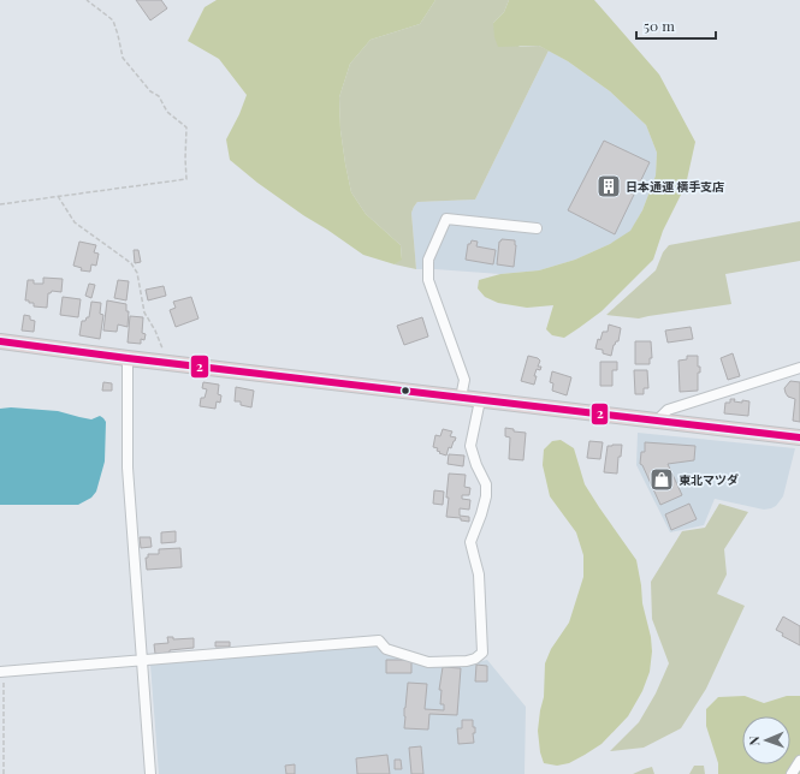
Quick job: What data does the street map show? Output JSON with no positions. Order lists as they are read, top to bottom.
{
  "places": {
    "building": ["日本通運 横手支店"],
    "shop": ["東北マツダ"]
  },
  "lines": ["transit line 2"],
  "scale_bar": "50 m",
  "north": "left"
}
